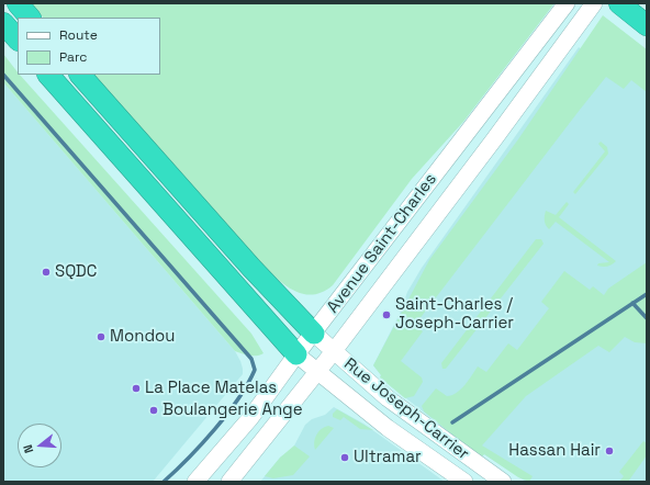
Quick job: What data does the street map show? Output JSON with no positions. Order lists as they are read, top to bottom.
{
  "streets": {
    "main road": ["Avenue Saint-Charles", "Rue Joseph-Carrier"]
  },
  "crossings": [
    ["Avenue Saint-Charles", "Rue Joseph-Carrier"]
  ],
  "places": [
    "SQDC",
    "Saint-Charles / Joseph-Carrier",
    "Mondou",
    "La Place Matelas",
    "Boulangerie Ange",
    "Hassan Hair",
    "Ultramar"
  ],
  "legend": ["Route", "Parc"],
  "north": "left"
}
